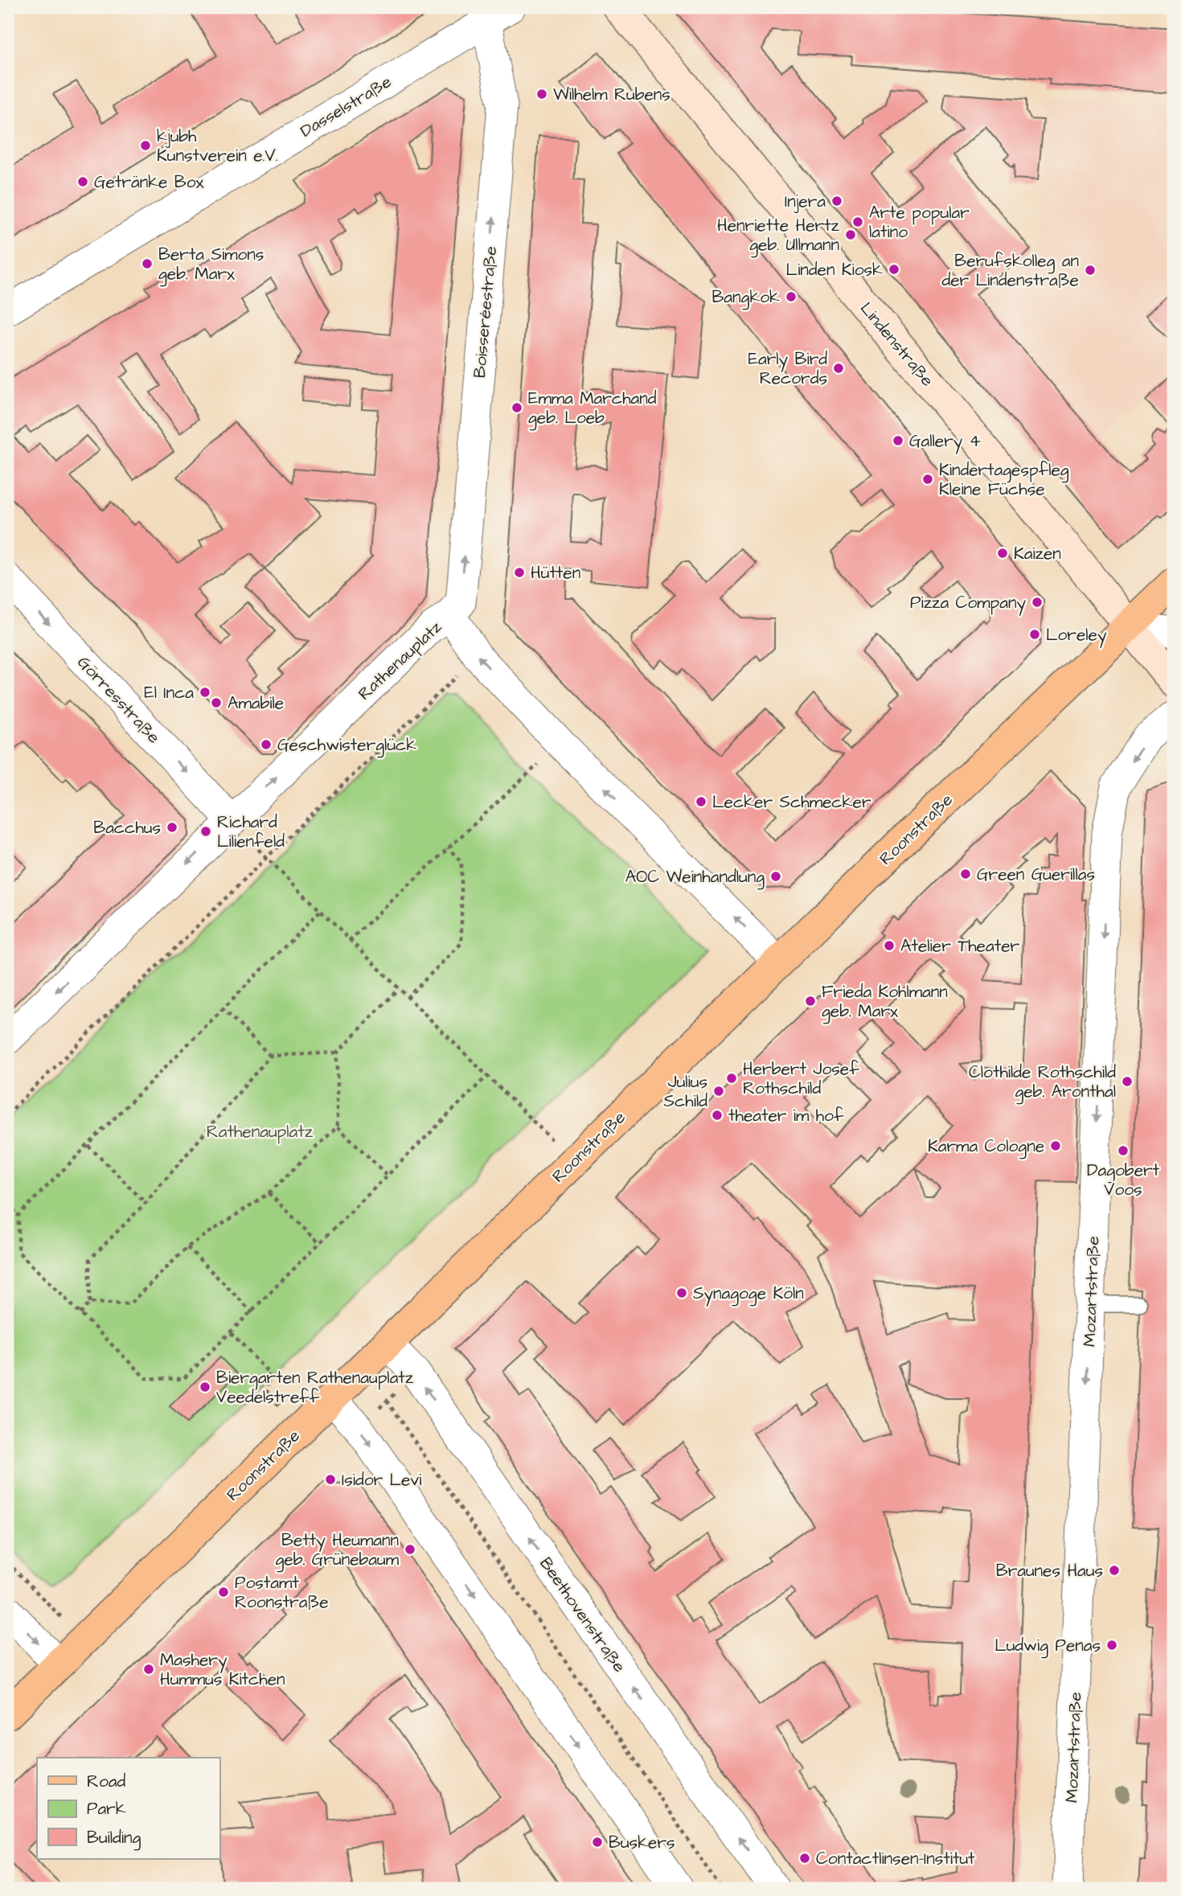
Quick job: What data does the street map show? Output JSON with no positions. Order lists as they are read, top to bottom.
{
  "streets": {
    "main road": ["Lindenstraße", "Roonstraße"],
    "street": [
      "Dasselstraße",
      "Boisseréestraße",
      "Rathenauplatz",
      "Görresstraße",
      "Mozartstraße",
      "Beethovenstraße"
    ]
  },
  "crossings": [
    ["Dasselstraße", "Boisseréestraße"],
    ["Boisseréestraße", "Rathenauplatz"],
    ["Lindenstraße", "Roonstraße"],
    ["Rathenauplatz", "Görresstraße"],
    ["Rathenauplatz", "Roonstraße"],
    ["Roonstraße", "Beethovenstraße"]
  ],
  "one_way": ["Boisseréestraße", "Görresstraße", "Mozartstraße"],
  "parks": ["Rathenauplatz"],
  "places": [
    "Wilhelm Rubens",
    "kjubh Kunstverein e.V.",
    "Getränke Box",
    "Injera",
    "Arte popular latino",
    "Henriette Hertz geb. Ullmann",
    "Berta Simons geb. Marx",
    "Linden Kiosk",
    "Berufskolleg an der Lindenstraße",
    "Bangkok",
    "Early Bird Records",
    "Emma Marchand geb. Loeb",
    "Gallery 4",
    "Kindertagespfleg Kleine Füchse",
    "Kaizen",
    "Hütten",
    "Pizza Company",
    "Loreley",
    "El Inca",
    "Amabile",
    "Geschwisterglück",
    "Lecker Schmecker",
    "Bacchus",
    "Richard Lilienfeld",
    "Green Guerillas",
    "AOC Weinhandlung",
    "Atelier Theater",
    "Frieda Kohlmann geb. Marx",
    "Herbert Josef Rothschild",
    "Clothilde Rothschild geb. Aronthal",
    "Julius Schild",
    "theater im hof",
    "Karma Cologne",
    "Dagobert Voos",
    "Synagoge Köln",
    "Biergarten Rathenauplatz Veedelstreff",
    "Isidor Levi",
    "Betty Heumann geb. Grünebaum",
    "Braunes Haus",
    "Postamt Roonstraße",
    "Ludwig Penas",
    "Mashery Hummus Kitchen",
    "Buskers",
    "Contactlinsen-Institut"
  ],
  "legend": ["Road", "Park", "Building"]
}
